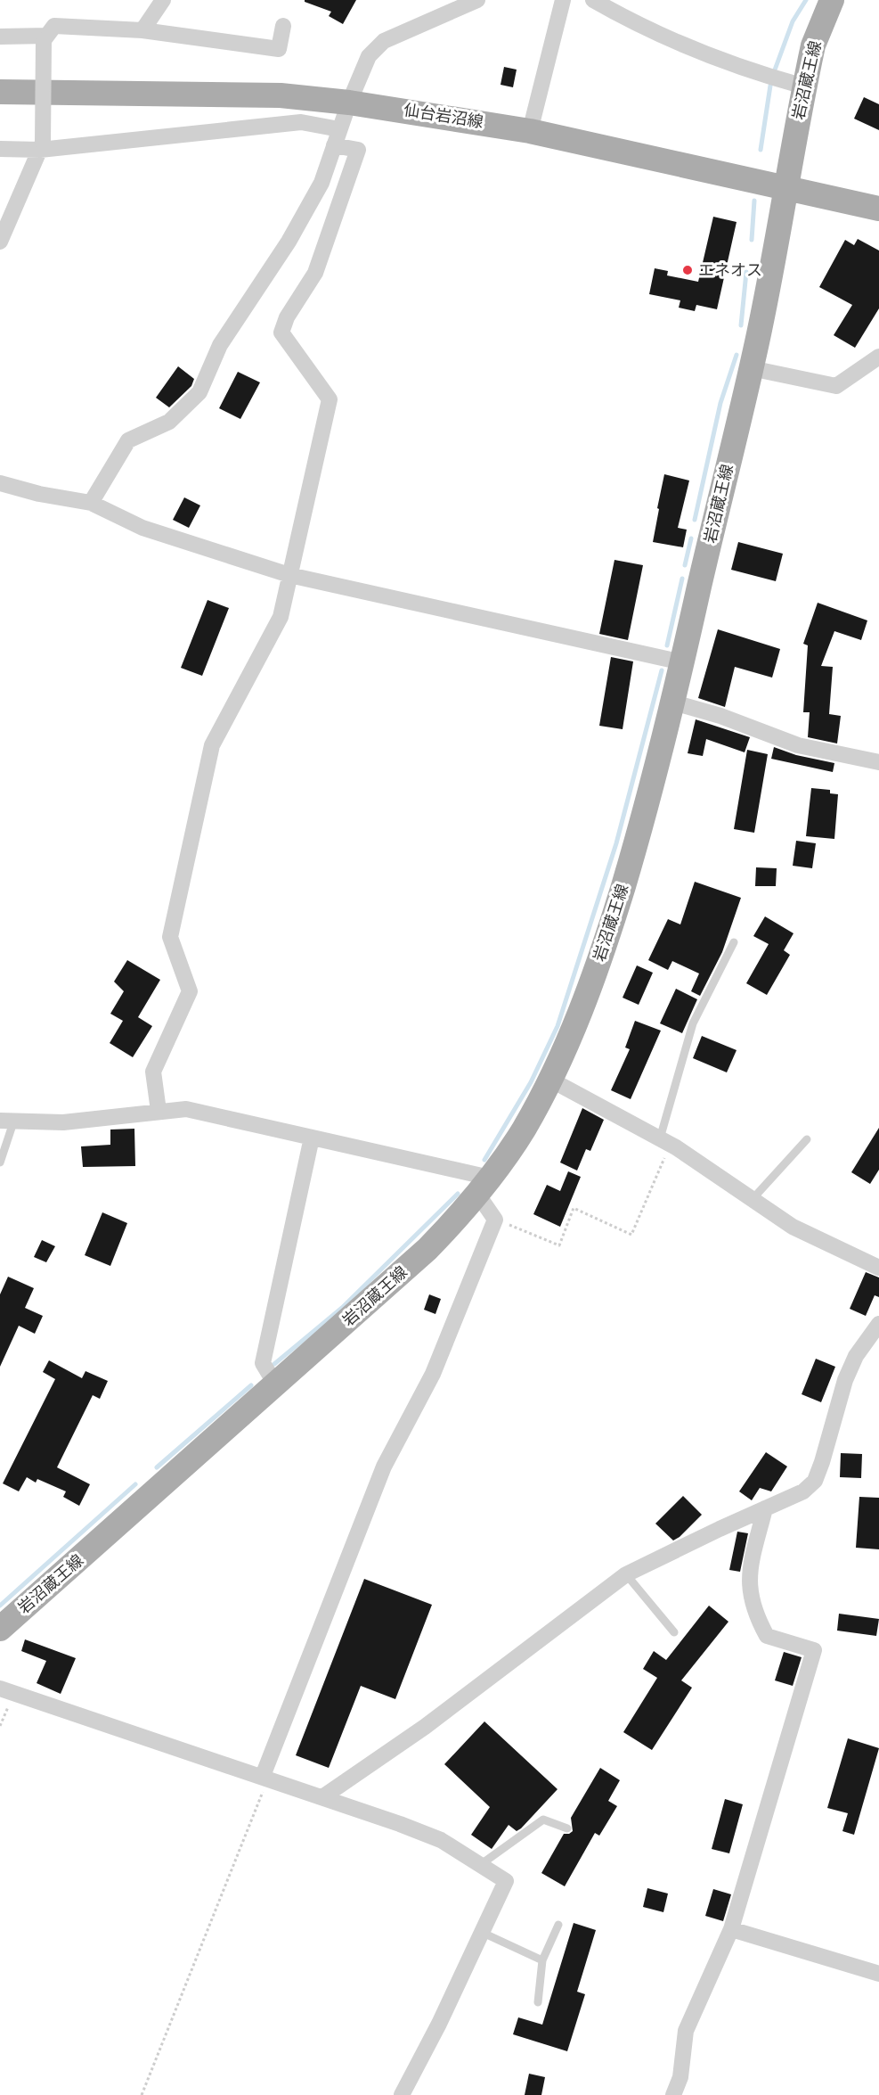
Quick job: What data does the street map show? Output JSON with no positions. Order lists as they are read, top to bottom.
{
  "streets": {
    "main road": ["岩沼蔵王線", "仙台岩沼線"]
  },
  "crossings": [
    ["岩沼蔵王線", "仙台岩沼線"]
  ],
  "places": ["エネオス"]
}
